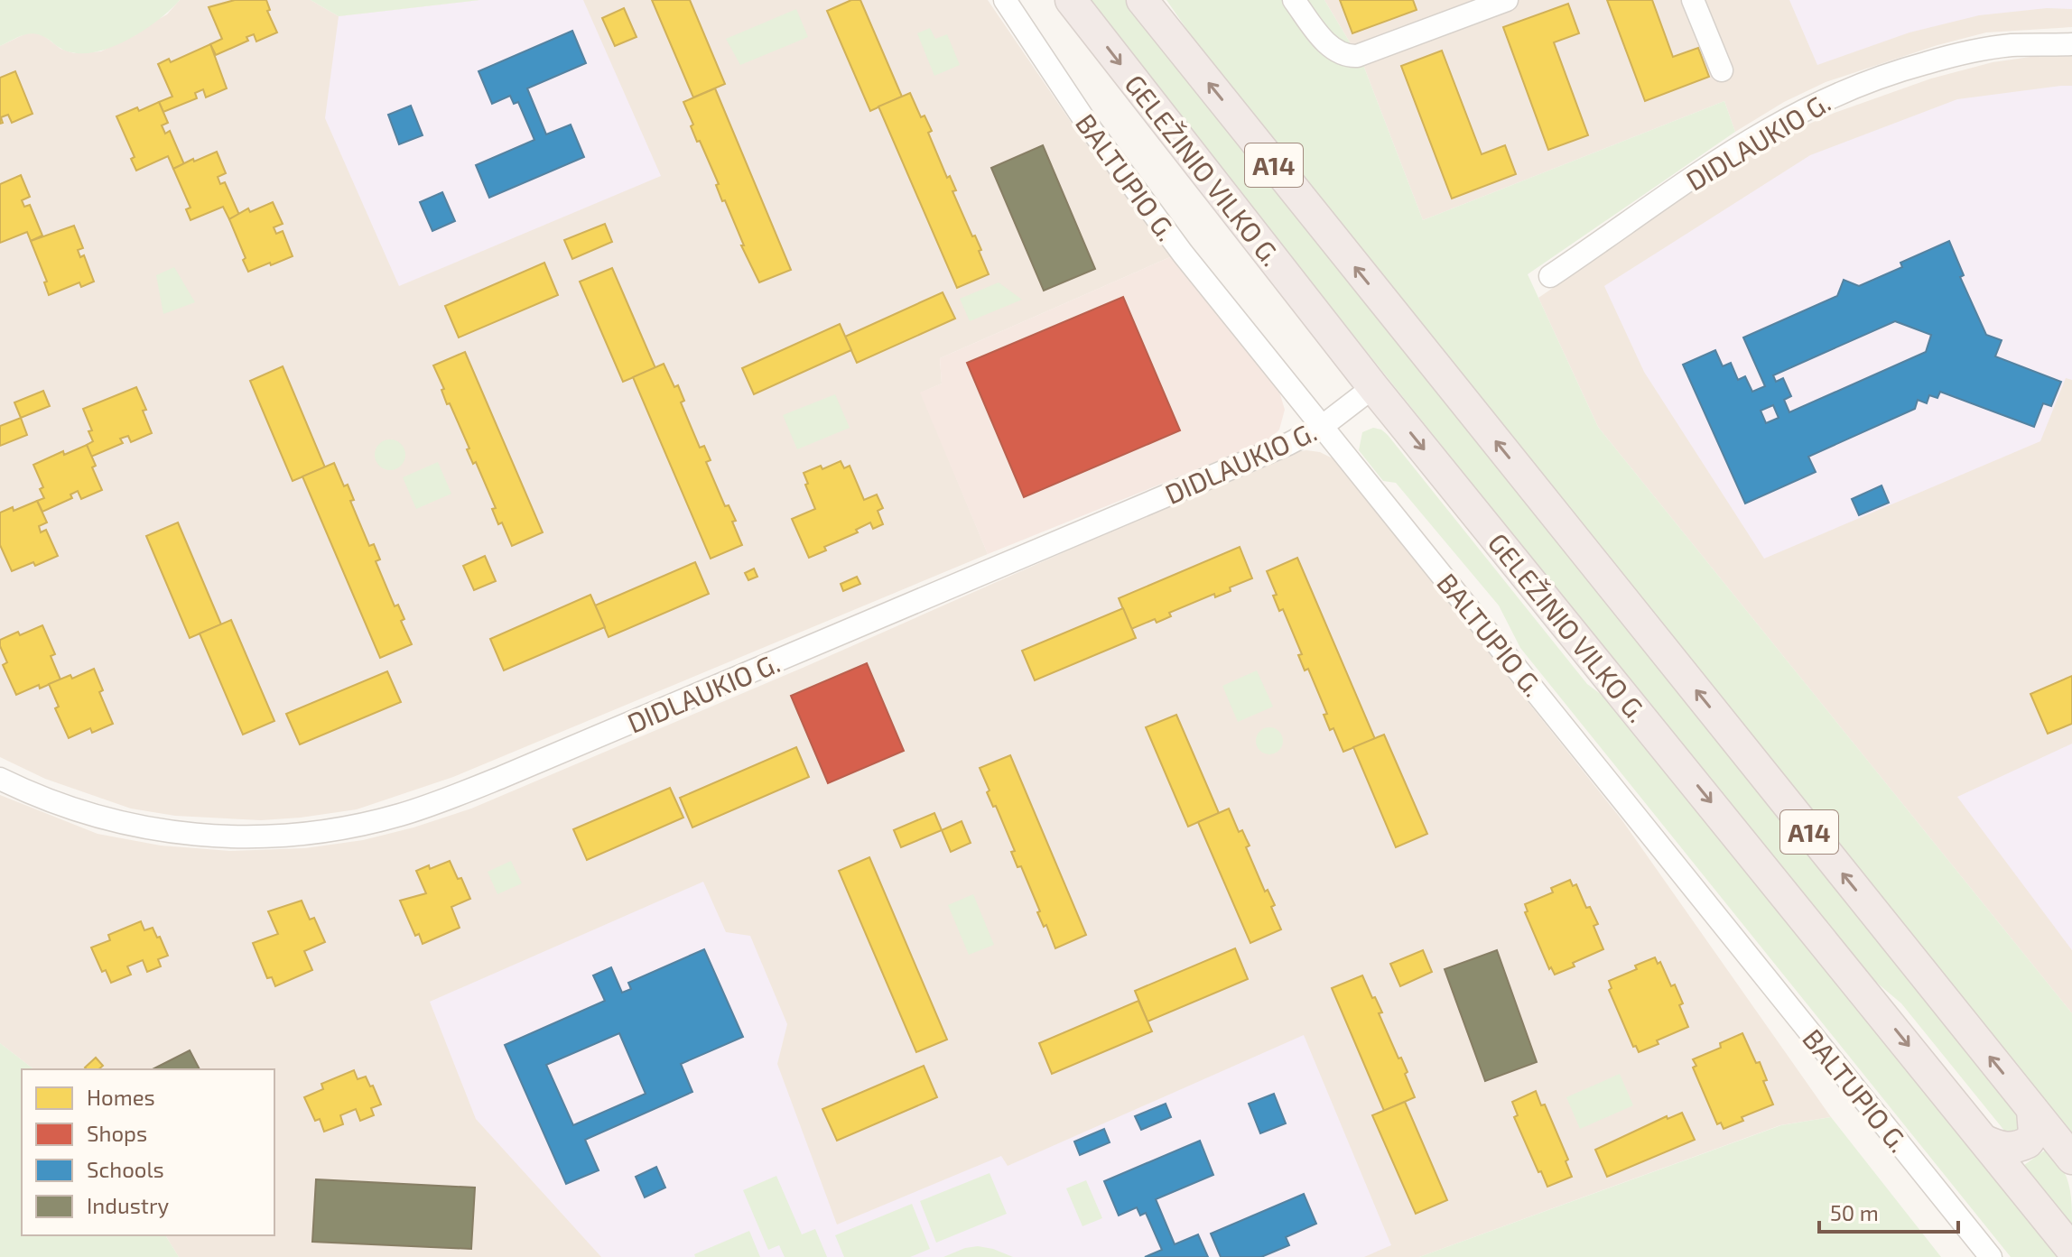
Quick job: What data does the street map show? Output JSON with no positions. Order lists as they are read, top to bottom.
{
  "streets": {
    "highway": ["A14", "GELEŽINIO VILKO G."],
    "street": ["DIDLAUKIO G.", "BALTUPIO G."]
  },
  "crossings": [
    ["DIDLAUKIO G.", "GELEŽINIO VILKO G."],
    ["DIDLAUKIO G.", "BALTUPIO G."]
  ],
  "legend": [
    "Homes",
    "Shops",
    "Schools",
    "Industry"
  ],
  "scale_bar": "50 m"
}
